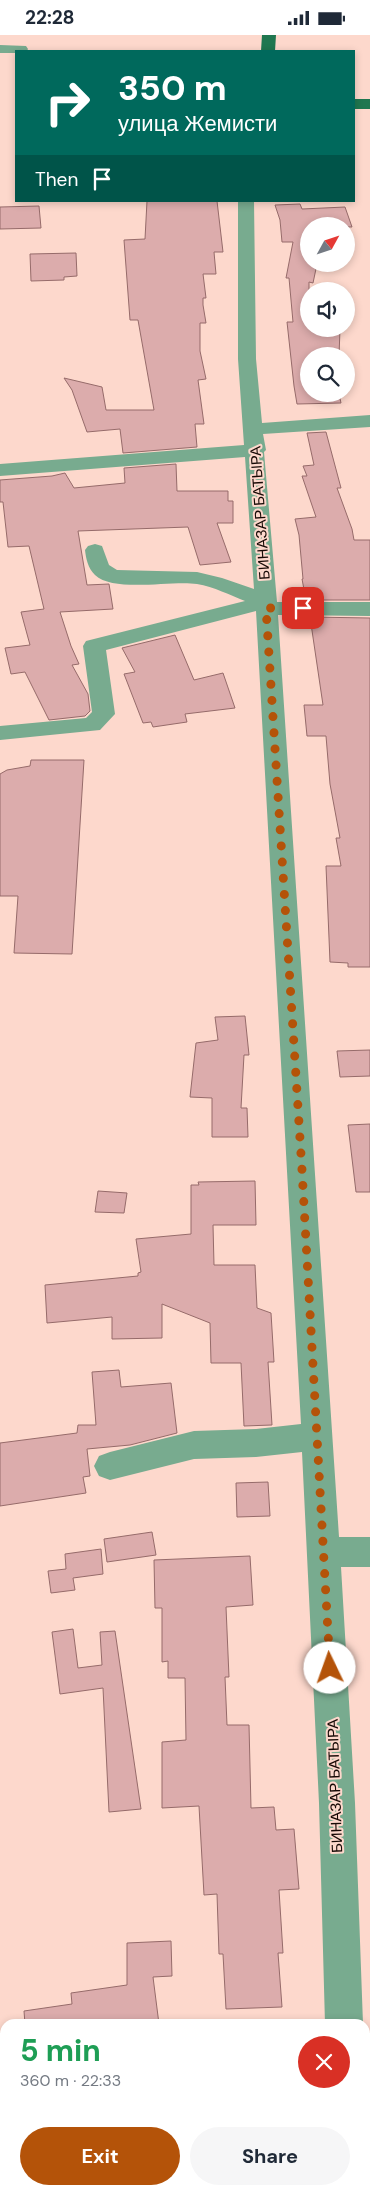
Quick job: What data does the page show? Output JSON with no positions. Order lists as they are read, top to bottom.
{
  "streets": {
    "street": ["БИНАЗАР БАТЫРА"]
  },
  "north": "top right",
  "page": {
    "status": "22:28",
    "turn": ["350 m", "улица Жемисти"],
    "then": "Then",
    "heading": ["5 min", "360 m · 22:33"],
    "buttons": ["Exit", "Share"]
  }
}
